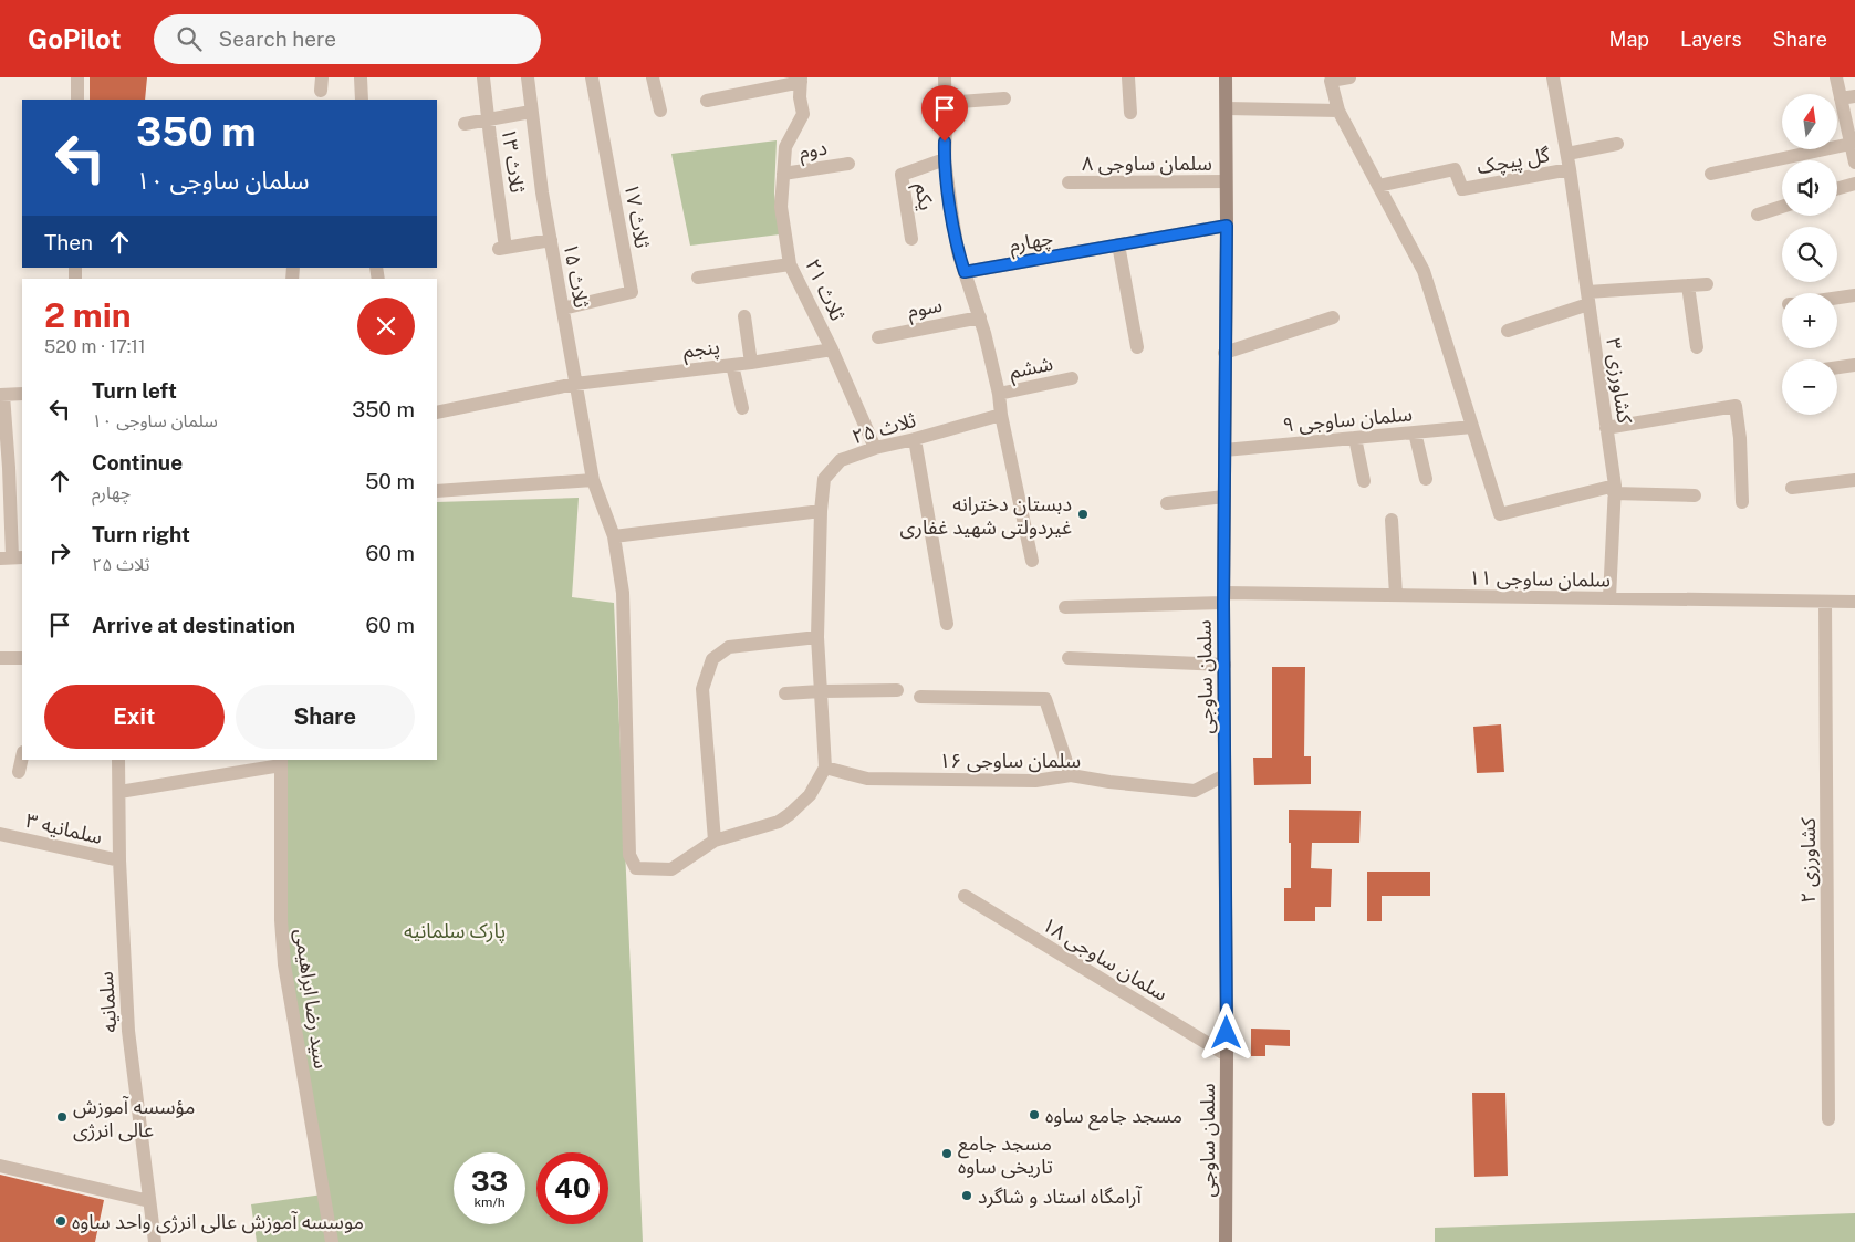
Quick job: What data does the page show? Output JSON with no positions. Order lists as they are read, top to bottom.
{
  "streets": {
    "street": [
      "دوم",
      "ثلاث ۱۳",
      "گل پیچک",
      "سلمان ساوجی ۸",
      "یکم",
      "ثلاث ۱۷",
      "چهارم",
      "ثلاث ۱۵",
      "ثلاث ۲۱",
      "سوم",
      "پنجم",
      "ششم",
      "کشاورزی ۳",
      "سلمان ساوجی ۹",
      "ثلاث ۲۵",
      "سلمان ساوجی ۱۱",
      "سلمان ساوجی",
      "سلمان ساوجی ۱۶",
      "سلمانیه ۳",
      "کشاورزی ۲",
      "سلمان ساوجی ۱۸",
      "سید رضا ابراهیمی",
      "سلمانیه"
    ]
  },
  "crossings": [
    ["دوم", "ثلاث ۲۱"],
    ["ثلاث ۱۳", "ثلاث ۱۵"],
    ["گل پیچک", "کشاورزی ۳"],
    ["سلمان ساوجی ۸", "سلمان ساوجی"],
    ["ثلاث ۱۷", "ثلاث ۱۵"],
    ["چهارم", "سلمان ساوجی"],
    ["ثلاث ۱۵", "پنجم"],
    ["ثلاث ۲۱", "پنجم"],
    ["ثلاث ۲۱", "ثلاث ۲۵"],
    ["کشاورزی ۳", "سلمان ساوجی ۱۱"],
    ["سلمان ساوجی ۹", "سلمان ساوجی"],
    ["ثلاث ۲۵", "سلمان ساوجی ۱۶"],
    ["سلمان ساوجی ۱۱", "سلمان ساوجی"],
    ["سلمان ساوجی ۱۱", "کشاورزی ۲"],
    ["سلمان ساوجی", "سلمان ساوجی ۱۶"],
    ["سلمان ساوجی", "سلمان ساوجی ۱۸"],
    ["سلمانیه ۳", "سلمانیه"]
  ],
  "parks": ["پارک سلمانیه"],
  "places": [
    "دبستان دخترانه غیردولتی شهید غفاری",
    "مسجد جامع ساوه",
    "مؤسسه آموزش عالی انرژی",
    "مسجد جامع تاریخی ساوه",
    "آرامگاه استاد و شاگرد",
    "موسسه آموزش عالی انرژی واحد ساوه"
  ],
  "north": "top",
  "page": {
    "header": "GoPilot",
    "search": "Search here",
    "nav": ["Map", "Layers", "Share"],
    "map_buttons": ["+", "−"],
    "turn": ["350 m", "سلمان ساوجی ۱۰"],
    "then": "Then",
    "heading": ["2 min", "520 m · 17:11"],
    "list": [
      {
        "name": "Turn left",
        "note": "سلمان ساوجی ۱۰",
        "value": "350 m"
      },
      {
        "name": "Continue",
        "note": "چهارم",
        "value": "50 m"
      },
      {
        "name": "Turn right",
        "note": "ثلاث ۲۵",
        "value": "60 m"
      },
      {
        "name": "Arrive at destination",
        "value": "60 m"
      }
    ],
    "buttons": ["Exit", "Share"],
    "speed": "33 km/h",
    "limit": "40"
  }
}
